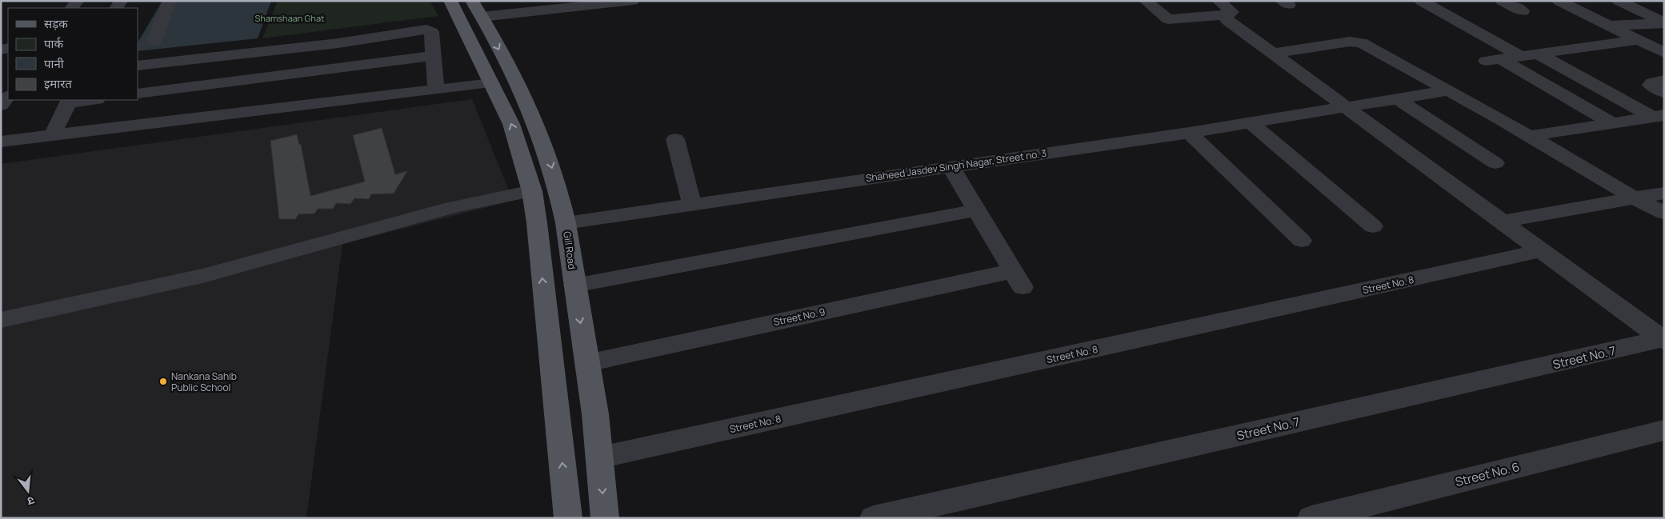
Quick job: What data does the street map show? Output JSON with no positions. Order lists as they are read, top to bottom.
{
  "streets": {
    "main road": ["Gill Road"],
    "street": [
      "Shaheed Jasdev Singh Nagar, Street no. 3",
      "Street No. 8",
      "Street No. 9",
      "Street No. 7",
      "Street No. 6"
    ]
  },
  "crossings": [
    ["Shaheed Jasdev Singh Nagar, Street no. 3", "Gill Road"],
    ["Gill Road", "Street No. 8"],
    ["Gill Road", "Street No. 9"]
  ],
  "parks": ["Shamshaan Ghat"],
  "places": ["Nankana Sahib Public School"],
  "legend": [
    "सड़क",
    "पार्क",
    "पानी",
    "इमारत"
  ],
  "north": "bottom"
}
